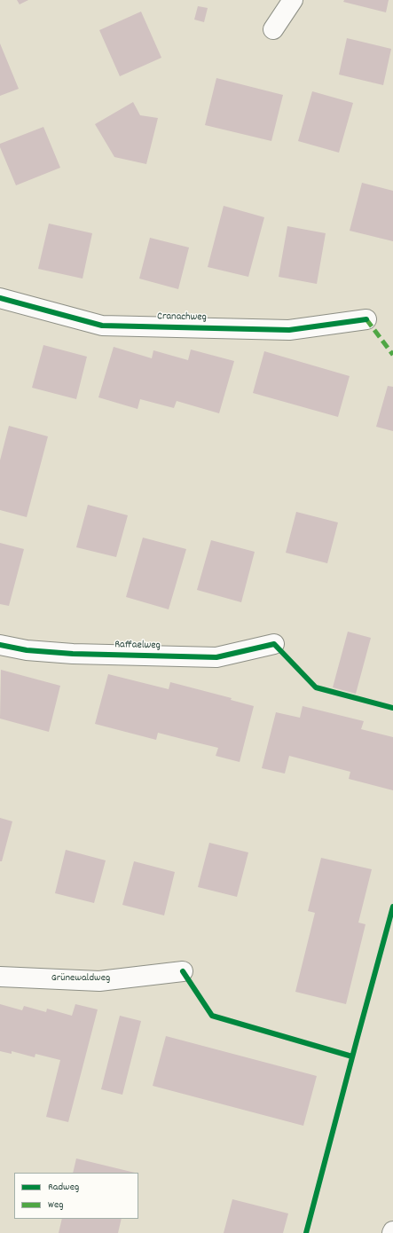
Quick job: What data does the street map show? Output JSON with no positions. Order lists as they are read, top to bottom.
{
  "streets": {
    "street": ["Cranachweg", "Raffaelweg", "Grünewaldweg"]
  },
  "legend": ["Radweg", "Weg"]
}
